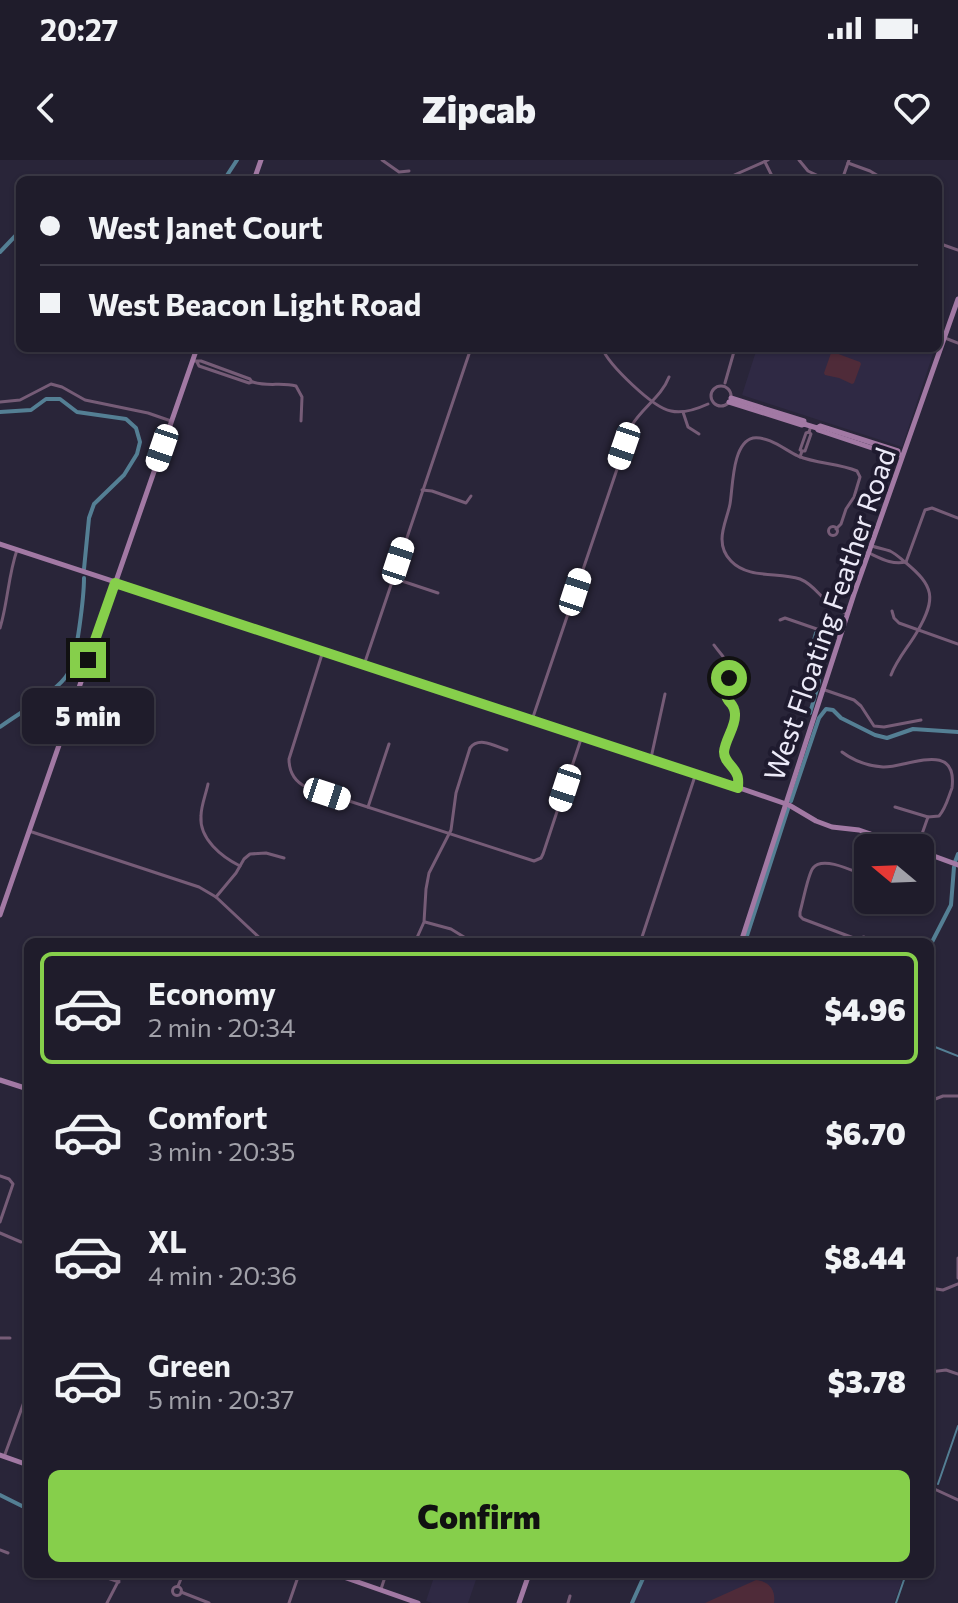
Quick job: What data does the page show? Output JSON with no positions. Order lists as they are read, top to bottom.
{
  "streets": {
    "main road": ["West Floating Feather Road"]
  },
  "north": "left",
  "page": {
    "status": "20:27",
    "header": "Zipcab",
    "banner": ["West Janet Court", "West Beacon Light Road"],
    "bubble": "5 min",
    "list": [
      {
        "name": "Economy",
        "note": "2 min · 20:34",
        "value": "$4.96"
      },
      {
        "name": "Comfort",
        "note": "3 min · 20:35",
        "value": "$6.70"
      },
      {
        "name": "XL",
        "note": "4 min · 20:36",
        "value": "$8.44"
      },
      {
        "name": "Green",
        "note": "5 min · 20:37",
        "value": "$3.78"
      }
    ],
    "buttons": "Confirm"
  }
}
